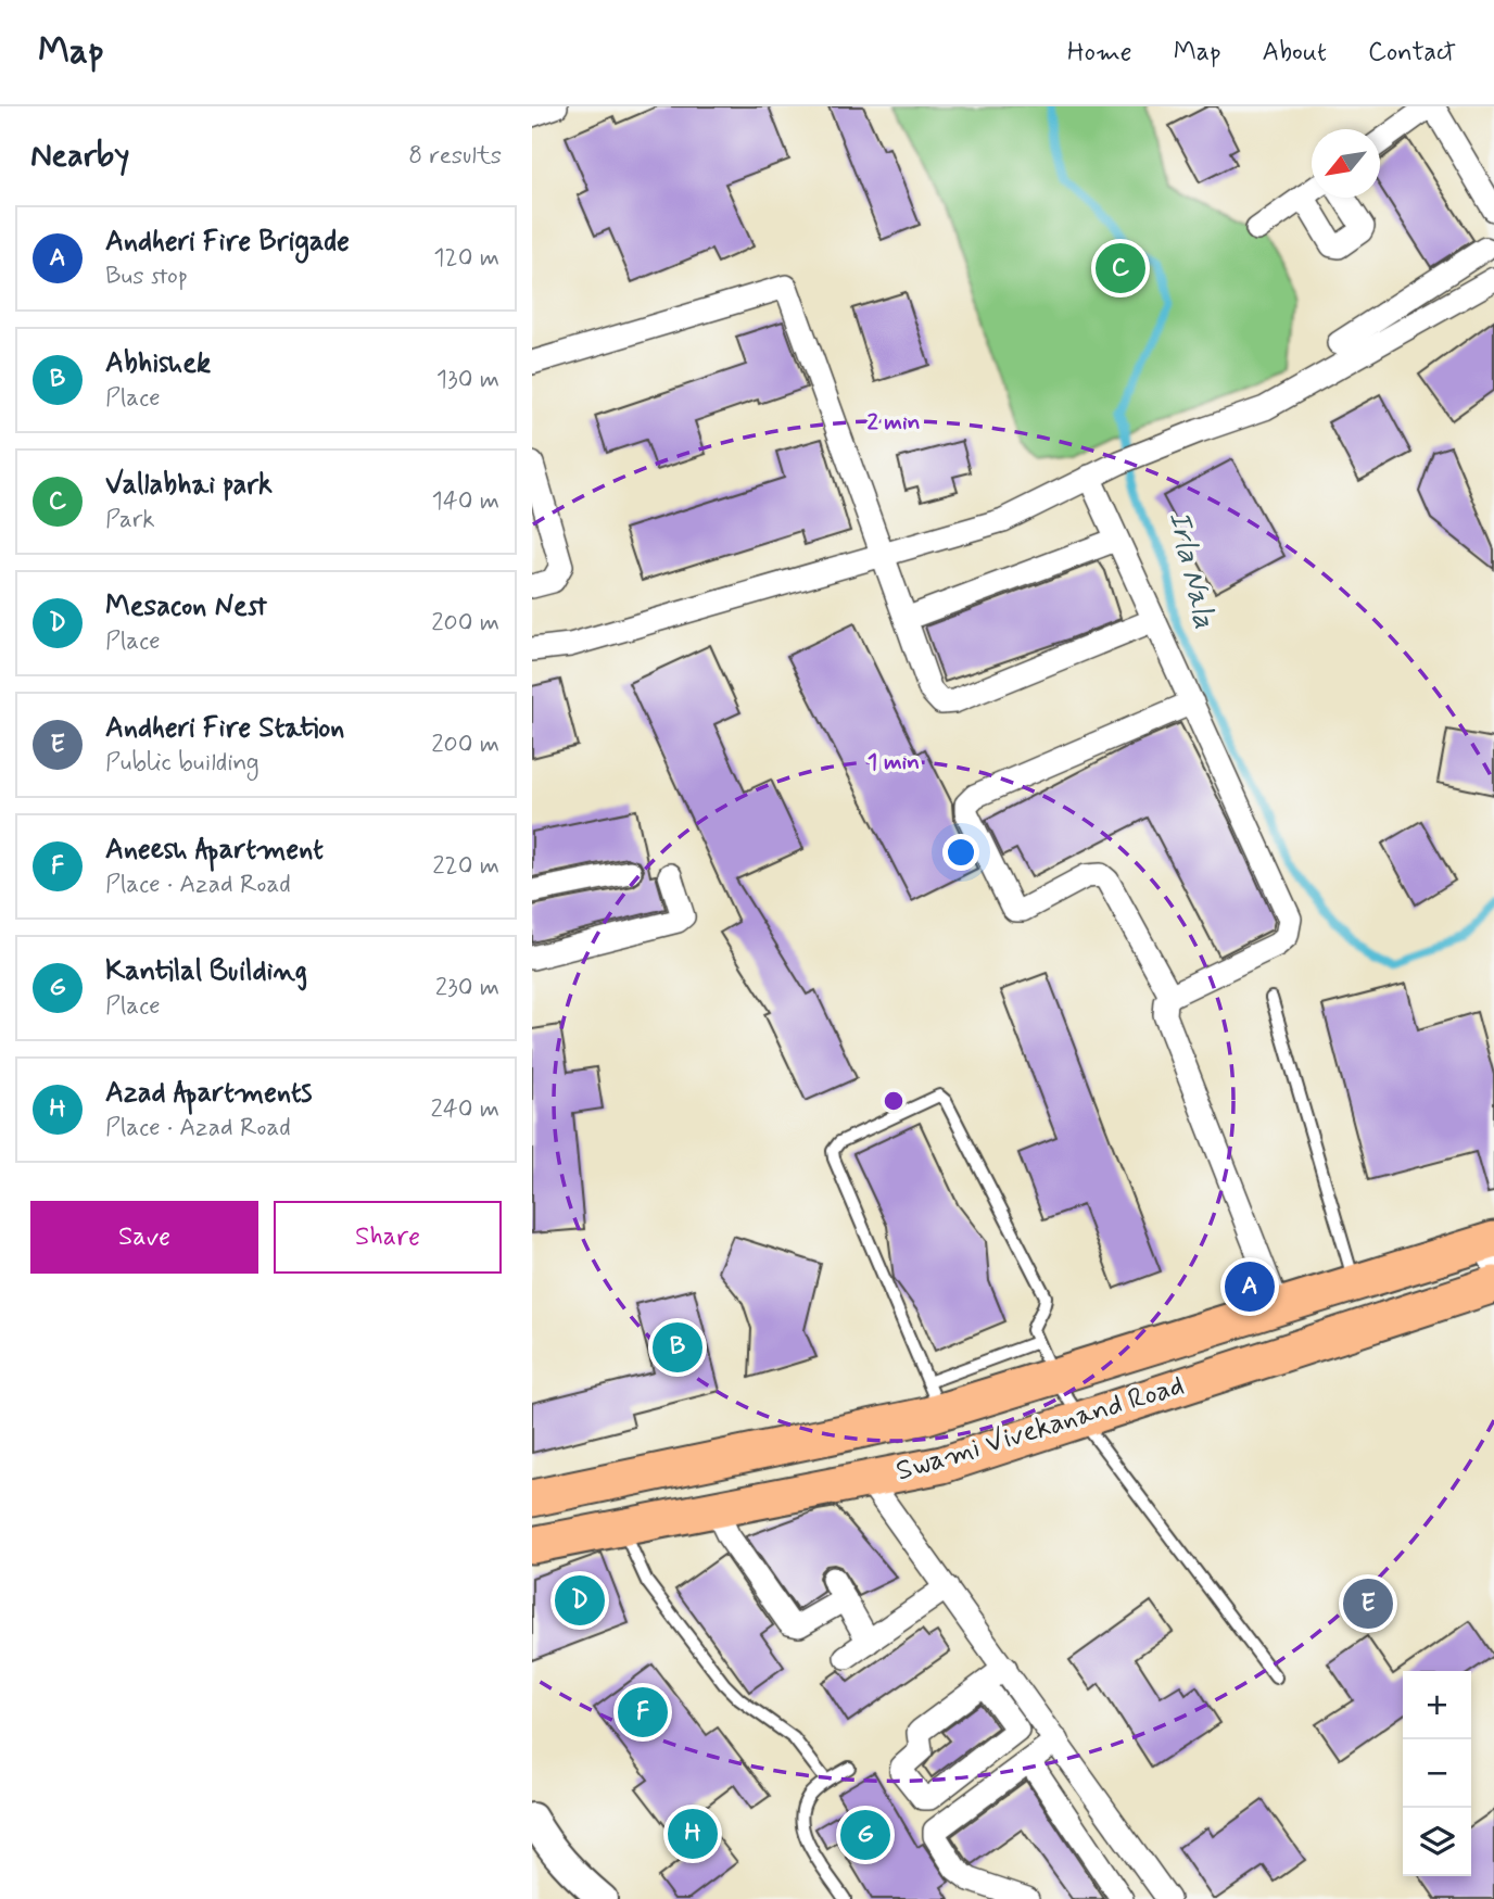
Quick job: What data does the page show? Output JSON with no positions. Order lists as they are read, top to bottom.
{
  "streets": {
    "main road": ["Swami Vivekanand Road"]
  },
  "water": ["Irla Nala"],
  "north": "bottom left",
  "page": {
    "header": "Map",
    "nav": [
      "Home",
      "Map",
      "About",
      "Contact"
    ],
    "heading": ["Nearby", "8 results"],
    "list": [
      {
        "mark": "A",
        "name": "Andheri Fire Brigade",
        "note": "Bus stop",
        "value": "120 m"
      },
      {
        "mark": "B",
        "name": "Abhishek",
        "note": "Place",
        "value": "130 m"
      },
      {
        "mark": "C",
        "name": "Vallabhai park",
        "note": "Park",
        "value": "140 m"
      },
      {
        "mark": "D",
        "name": "Mesacon Nest",
        "note": "Place",
        "value": "200 m"
      },
      {
        "mark": "E",
        "name": "Andheri Fire Station",
        "note": "Public building",
        "value": "200 m"
      },
      {
        "mark": "F",
        "name": "Aneesh Apartment",
        "note": "Place · Azad Road",
        "value": "220 m"
      },
      {
        "mark": "G",
        "name": "Kantilal Building",
        "note": "Place",
        "value": "230 m"
      },
      {
        "mark": "H",
        "name": "Azad Apartments",
        "note": "Place · Azad Road",
        "value": "240 m"
      }
    ],
    "pins": [
      "C",
      "A",
      "B",
      "D",
      "E",
      "F",
      "H",
      "G"
    ],
    "buttons": ["Save", "Share"],
    "map_buttons": ["+", "−"]
  },
  "rings": ["2 min", "1 min"]
}
